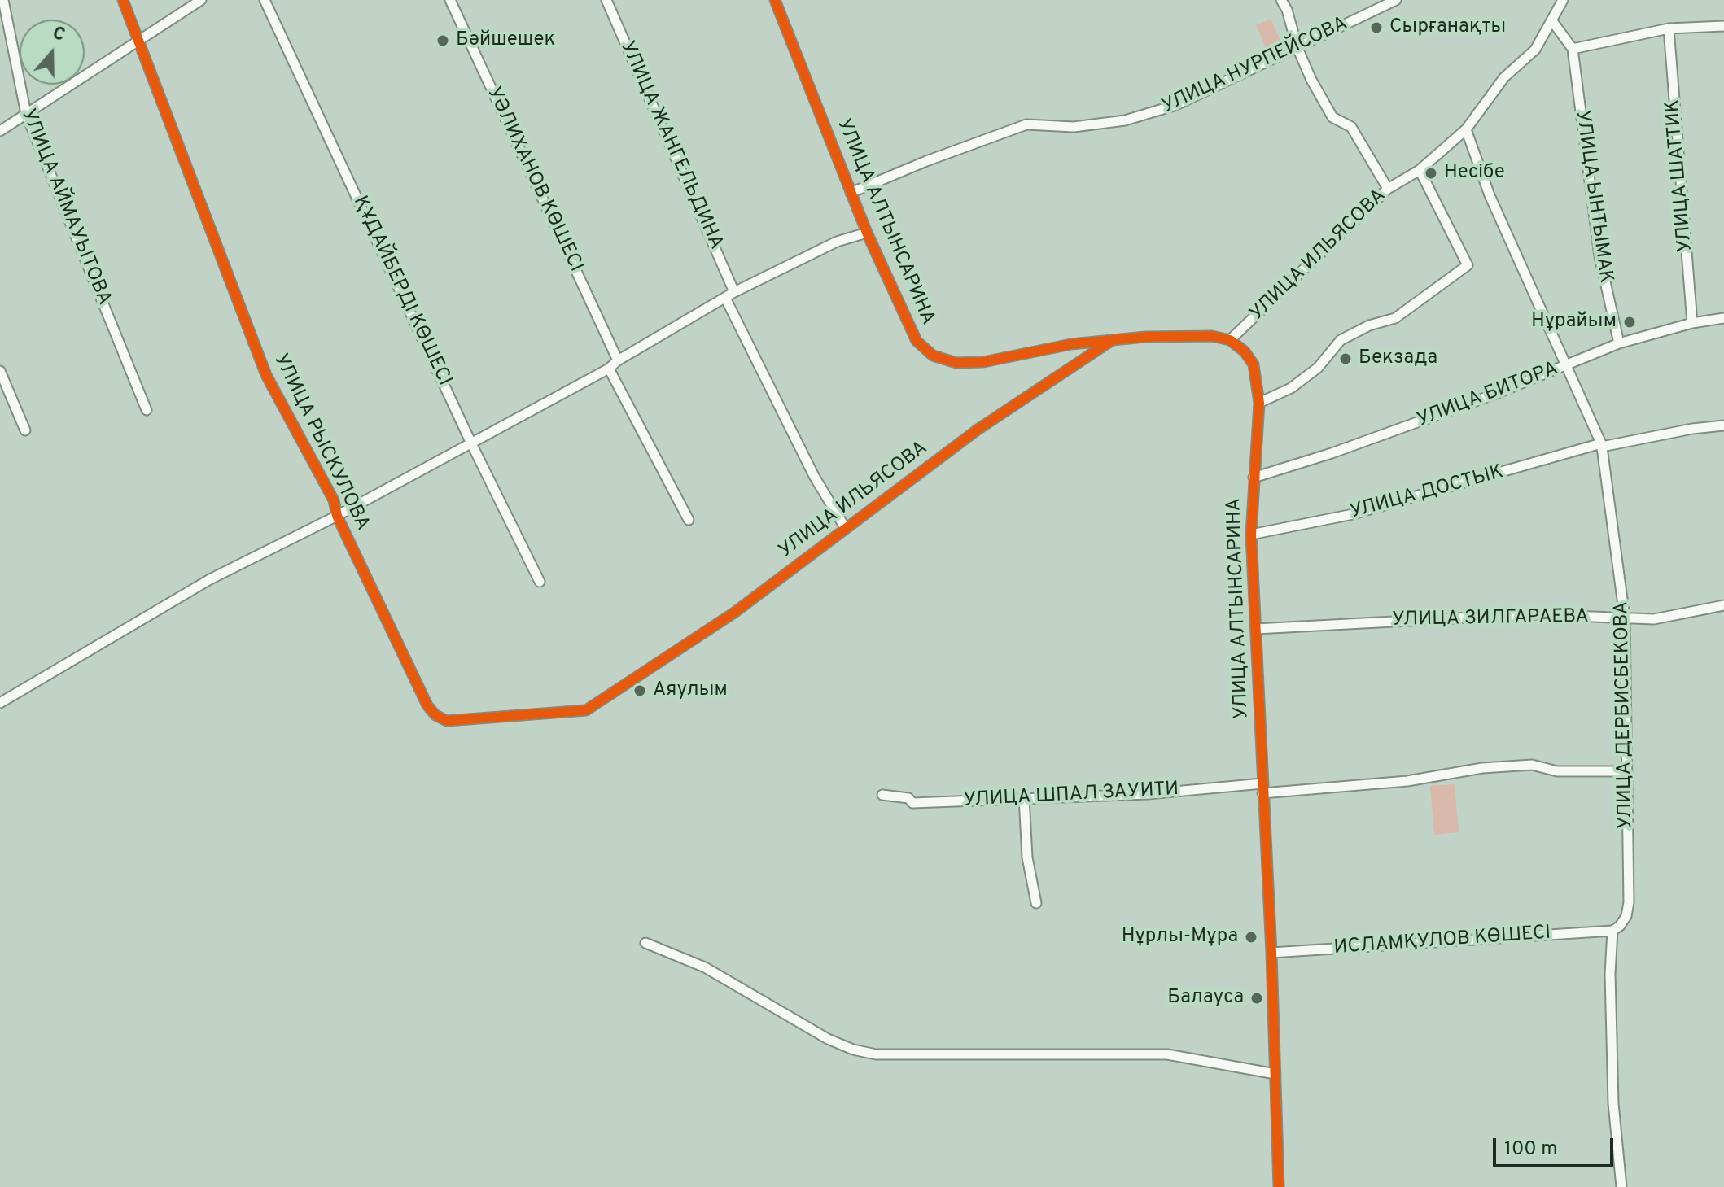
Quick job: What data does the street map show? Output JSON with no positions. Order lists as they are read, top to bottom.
{
  "streets": {
    "street": [
      "УЛИЦА НУРПЕЙСОВА",
      "УЛИЦА ЖАНГЕЛЬДИНА",
      "УЛИЦА ШАТТИК",
      "УӘЛИХАНОВ КӨШЕСІ",
      "УЛИЦА ЫНТЫМАК",
      "УЛИЦА АЙМАУЫТОВА",
      "УЛИЦА АЛТЫНСАРИНА",
      "УЛИЦА ИЛЬЯСОВА",
      "ҚҰДАЙБЕРДІ КӨШЕСІ",
      "УЛИЦА БИТОРА",
      "УЛИЦА РЫСКУЛОВА",
      "УЛИЦА ДОСТЫК",
      "УЛИЦА ЗИЛГАРАЕВА",
      "УЛИЦА ДЕРБИСБЕКОВА",
      "УЛИЦА ШПАЛ ЗАУИТИ",
      "ИСЛАМҚУЛОВ КӨШЕСІ"
    ]
  },
  "crossings": [
    ["УЛИЦА НУРПЕЙСОВА", "УЛИЦА АЛТЫНСАРИНА"],
    ["УЛИЦА ШАТТИК", "УЛИЦА БИТОРА"],
    ["УЛИЦА ЫНТЫМАК", "УЛИЦА БИТОРА"],
    ["УЛИЦА АЛТЫНСАРИНА", "УЛИЦА ИЛЬЯСОВА"],
    ["УЛИЦА АЛТЫНСАРИНА", "УЛИЦА БИТОРА"],
    ["УЛИЦА АЛТЫНСАРИНА", "УЛИЦА ДОСТЫК"],
    ["УЛИЦА АЛТЫНСАРИНА", "УЛИЦА ЗИЛГАРАЕВА"],
    ["УЛИЦА АЛТЫНСАРИНА", "УЛИЦА ШПАЛ ЗАУИТИ"],
    ["УЛИЦА АЛТЫНСАРИНА", "ИСЛАМҚУЛОВ КӨШЕСІ"],
    ["УЛИЦА ИЛЬЯСОВА", "УЛИЦА РЫСКУЛОВА"],
    ["УЛИЦА ИЛЬЯСОВА", "УЛИЦА ДЕРБИСБЕКОВА"],
    ["УЛИЦА БИТОРА", "УЛИЦА ДЕРБИСБЕКОВА"],
    ["УЛИЦА ДОСТЫК", "УЛИЦА ДЕРБИСБЕКОВА"],
    ["УЛИЦА ЗИЛГАРАЕВА", "УЛИЦА ДЕРБИСБЕКОВА"],
    ["УЛИЦА ДЕРБИСБЕКОВА", "УЛИЦА ШПАЛ ЗАУИТИ"],
    ["УЛИЦА ДЕРБИСБЕКОВА", "ИСЛАМҚУЛОВ КӨШЕСІ"]
  ],
  "places": [
    "Сырғанақты",
    "Бәйшешек",
    "Несібе",
    "Нұрайым",
    "Бекзада",
    "Аяулым",
    "Нұрлы-Мұра",
    "Балауса"
  ],
  "scale_bar": "100 m",
  "north": "top"
}
